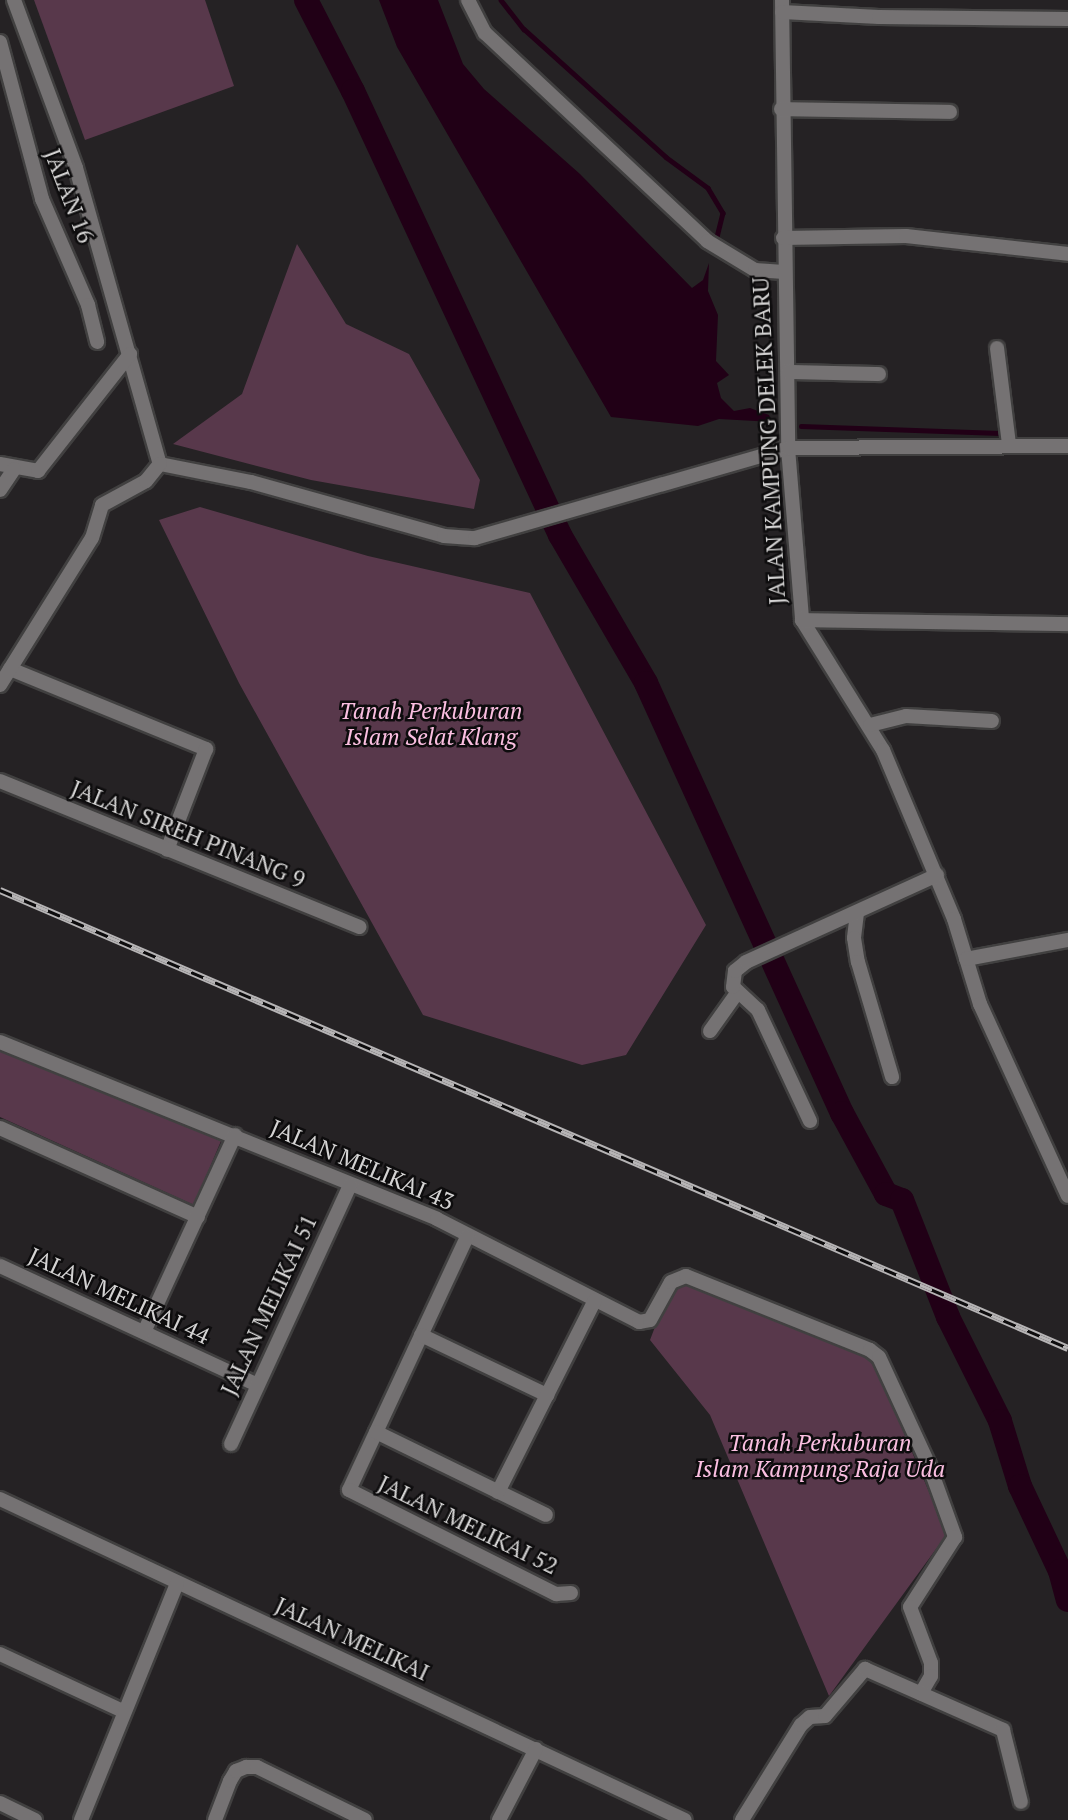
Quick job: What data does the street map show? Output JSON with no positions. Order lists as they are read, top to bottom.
{
  "streets": {
    "street": [
      "JALAN 16",
      "JALAN KAMPUNG DELEK BARU",
      "JALAN SIREH PINANG 9",
      "JALAN MELIKAI 43",
      "JALAN MELIKAI 44",
      "JALAN MELIKAI 51",
      "JALAN MELIKAI 52",
      "JALAN MELIKAI"
    ]
  },
  "crossings": [
    ["JALAN MELIKAI 43", "JALAN MELIKAI 51"],
    ["JALAN MELIKAI 43", "JALAN MELIKAI 52"],
    ["JALAN MELIKAI 44", "JALAN MELIKAI 51"]
  ],
  "parks": ["Tanah Perkuburan Islam Selat Klang", "Tanah Perkuburan Islam Kampung Raja Uda"]
}
